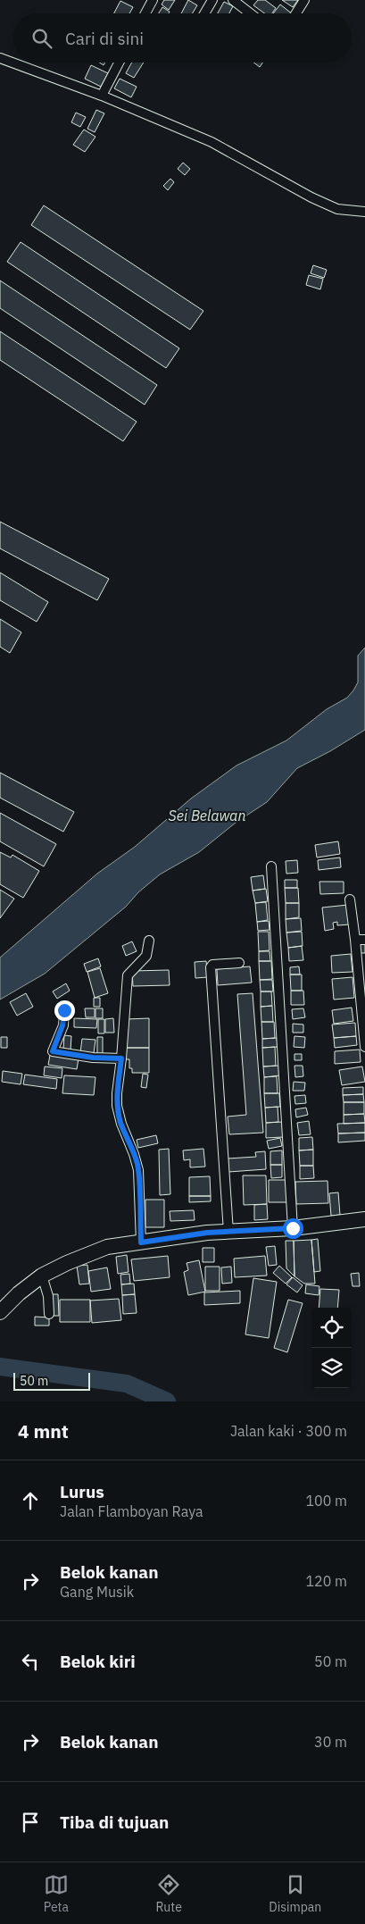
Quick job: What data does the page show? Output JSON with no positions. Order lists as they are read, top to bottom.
{
  "water": ["Sei Belawan"],
  "scale_bar": "50 m",
  "page": {
    "search": "Cari di sini",
    "scale": "50 m",
    "heading": ["4 mnt", "Jalan kaki · 300 m"],
    "list": [
      ["Lurus", "Jalan Flamboyan Raya", "100 m"],
      ["Belok kanan", "Gang Musik", "120 m"],
      ["Belok kiri", "50 m"],
      ["Belok kanan", "30 m"],
      "Tiba di tujuan"
    ],
    "nav": ["Peta", "Rute", "Disimpan"]
  }
}
